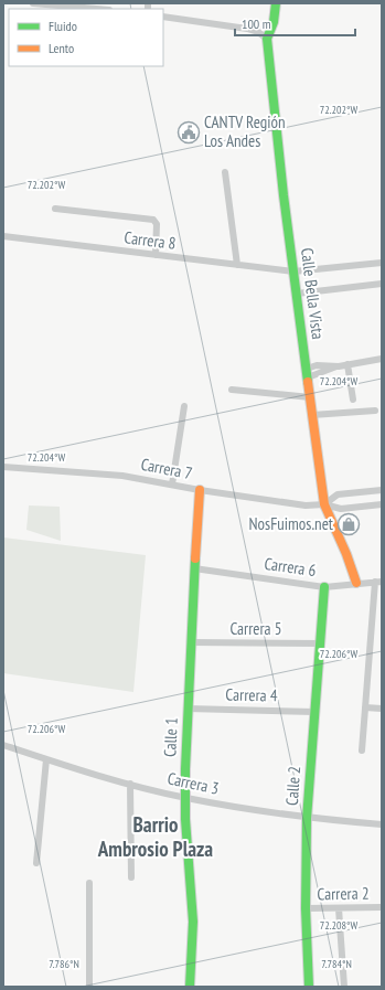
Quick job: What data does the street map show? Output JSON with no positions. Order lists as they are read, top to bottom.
{
  "streets": {
    "street": [
      "Carrera 8",
      "Calle Bella Vista",
      "Carrera 7",
      "Carrera 6",
      "Carrera 5",
      "Carrera 4",
      "Calle 1",
      "Carrera 3",
      "Calle 2",
      "Carrera 2"
    ]
  },
  "crossings": [
    ["Carrera 8", "Calle Bella Vista"],
    ["Calle Bella Vista", "Carrera 7"],
    ["Calle Bella Vista", "Carrera 6"],
    ["Carrera 7", "Calle 1"],
    ["Carrera 6", "Calle 1"],
    ["Carrera 6", "Calle 2"],
    ["Carrera 5", "Calle 1"],
    ["Carrera 5", "Calle 2"],
    ["Carrera 4", "Calle 1"],
    ["Carrera 4", "Calle 2"],
    ["Calle 1", "Carrera 3"],
    ["Carrera 3", "Calle 2"],
    ["Calle 2", "Carrera 2"]
  ],
  "districts": ["Barrio Ambrosio Plaza"],
  "places": {
    "public building": ["CANTV Región Los Andes"],
    "shop": ["NosFuimos.net"]
  },
  "legend": ["Fluido", "Lento"],
  "scale_bar": "100 m",
  "coordinates": [
    "72.202°W",
    "72.204°W",
    "72.206°W",
    "72.208°W",
    "7.786°N",
    "7.784°N"
  ]
}
